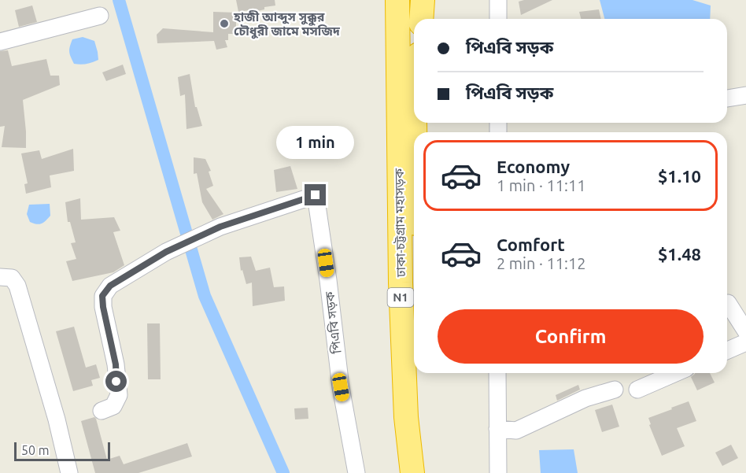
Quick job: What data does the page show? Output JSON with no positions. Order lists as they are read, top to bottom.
{
  "streets": {
    "highway": ["ঢাকা-চট্টগ্রাম মহাসড়ক", "N1"],
    "street": ["পিএবি সড়ক"]
  },
  "places": ["হাজী আব্দুস সুক্কুর চৌধুরী জামে মসজিদ"],
  "scale_bar": "50 m",
  "page": {
    "banner": ["পিএবি সড়ক", "পিএবি সড়ক"],
    "bubble": "1 min",
    "list": [
      {
        "name": "Economy",
        "note": "1 min · 11:11",
        "value": "$1.10"
      },
      {
        "name": "Comfort",
        "note": "2 min · 11:12",
        "value": "$1.48"
      }
    ],
    "buttons": "Confirm",
    "scale": "50 m"
  }
}
